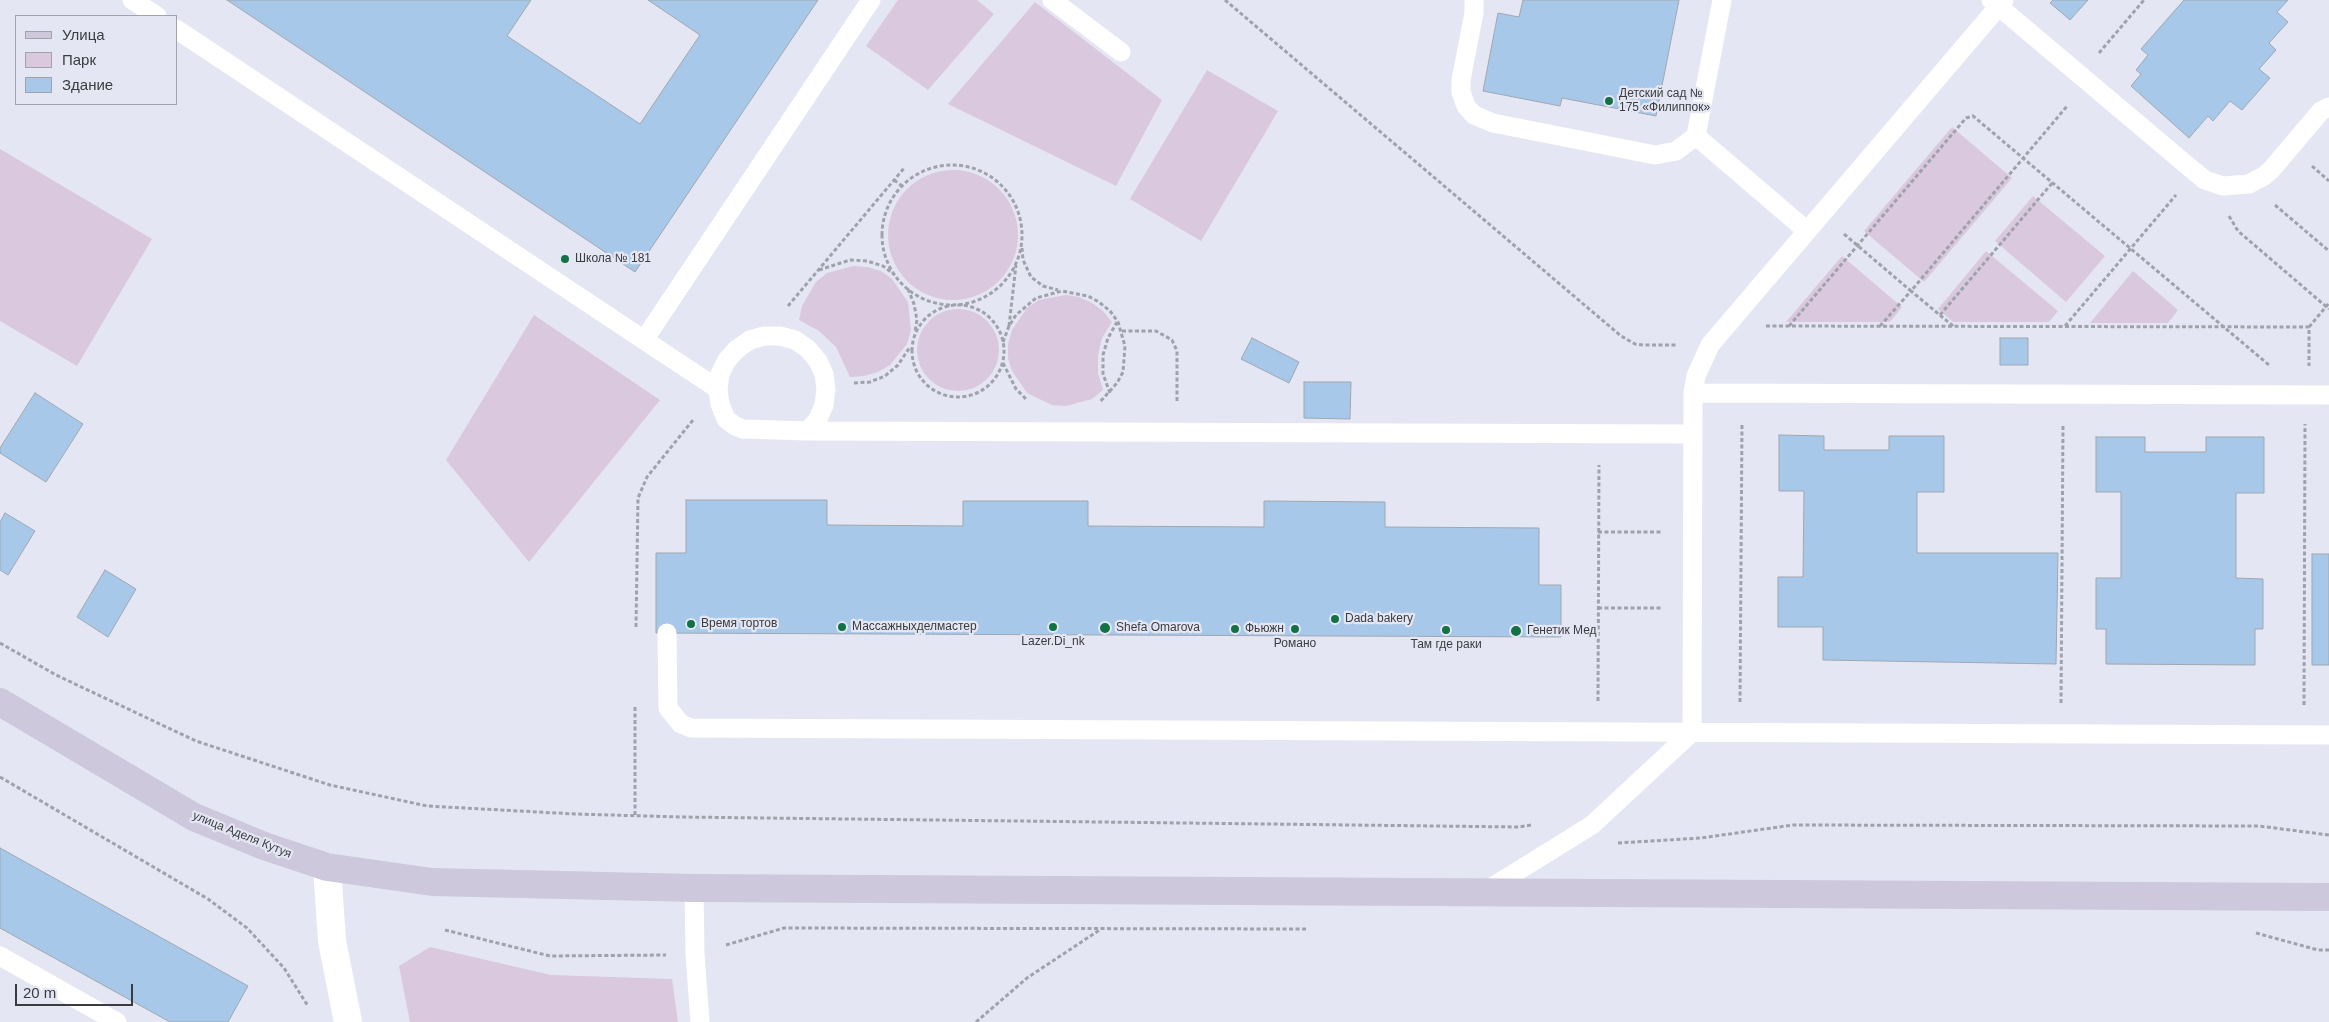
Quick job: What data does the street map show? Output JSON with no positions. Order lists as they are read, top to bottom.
{
  "streets": {
    "main road": ["улица Аделя Кутуя"]
  },
  "places": [
    "Детский сад № 175 «Филиппок»",
    "Школа № 181",
    "Dada bakery",
    "Время тортов",
    "Массажныхделмастер",
    "Lazer.Di_nk",
    "Shefa Omarova",
    "Фьюжн",
    "Романо",
    "Там где раки",
    "Генетик Мед"
  ],
  "legend": ["Улица", "Парк", "Здание"],
  "scale_bar": "20 m"
}
